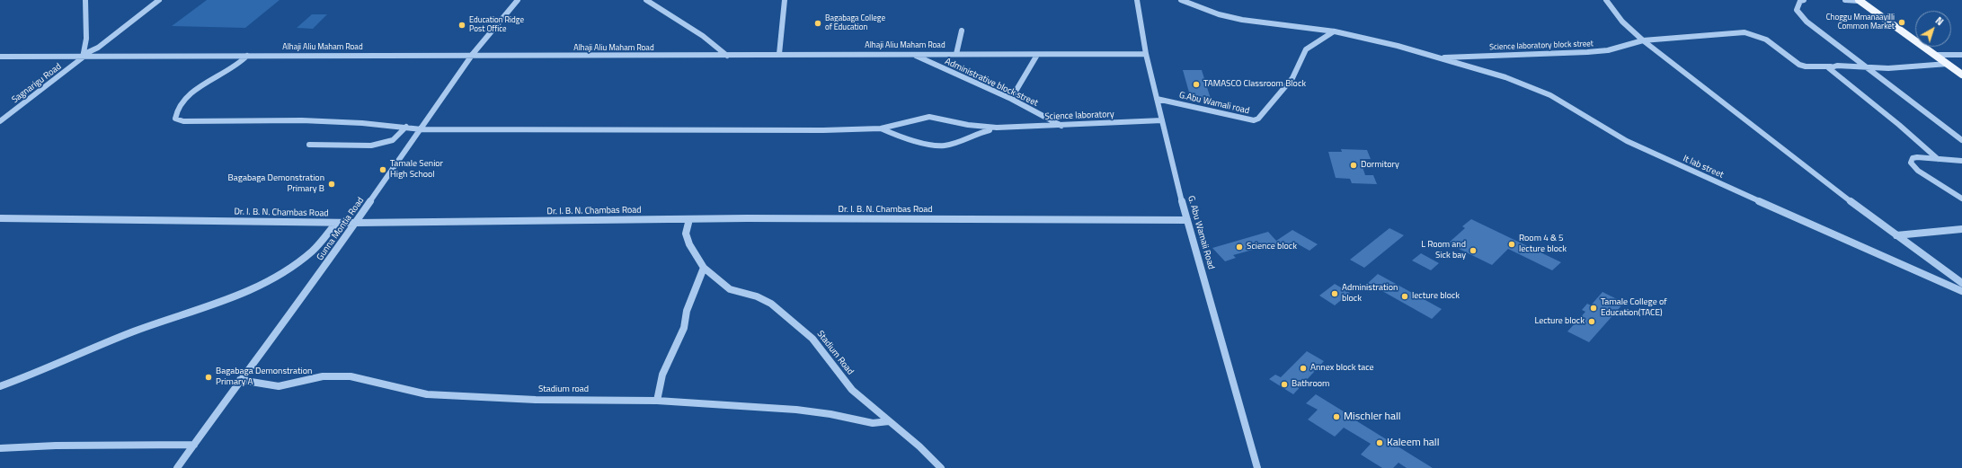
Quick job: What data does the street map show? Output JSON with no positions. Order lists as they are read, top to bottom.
{
  "streets": {
    "street": [
      "Alhaji Aliu Maham Road",
      "Science laboratory block street",
      "Administrative block street",
      "Sagnarigu Road",
      "G.Abu Wamali road",
      "Science laboratory",
      "It lab street",
      "Dr. I. B. N. Chambas Road",
      "Gunna Montia Road",
      "G. Abu Wamaii Road",
      "Stadium Road",
      "Stadium road"
    ]
  },
  "crossings": [
    ["Alhaji Aliu Maham Road", "Administrative block street"],
    ["Alhaji Aliu Maham Road", "Sagnarigu Road"],
    ["Alhaji Aliu Maham Road", "Gunna Montia Road"],
    ["Alhaji Aliu Maham Road", "G. Abu Wamaii Road"],
    ["Science laboratory block street", "It lab street"],
    ["Administrative block street", "Science laboratory"],
    ["G.Abu Wamali road", "It lab street"],
    ["G.Abu Wamali road", "G. Abu Wamaii Road"],
    ["Science laboratory", "G. Abu Wamaii Road"],
    ["Dr. I. B. N. Chambas Road", "Gunna Montia Road"],
    ["Dr. I. B. N. Chambas Road", "G. Abu Wamaii Road"],
    ["Dr. I. B. N. Chambas Road", "Stadium Road"],
    ["Gunna Montia Road", "Stadium road"],
    ["Stadium Road", "Stadium road"]
  ],
  "places": [
    "Choggu Mmanaayilli Common Market",
    "Bagabaga College of Education",
    "Education Ridge Post Office",
    "TAMASCO Classroom Block",
    "Dormitory",
    "Tamale Senior High School",
    "Bagabaga Demonstration Primary B",
    "Room 4 & 5 lecture block",
    "Science block",
    "L Room and Sick bay",
    "Administration block",
    "lecture block",
    "Tamale College of Education(TACE)",
    "Lecture block",
    "Annex block tace",
    "Bagabaga Demonstration Primary A",
    "Bathroom",
    "Mischler hall",
    "Kaleem hall"
  ],
  "north": "top right"
}
